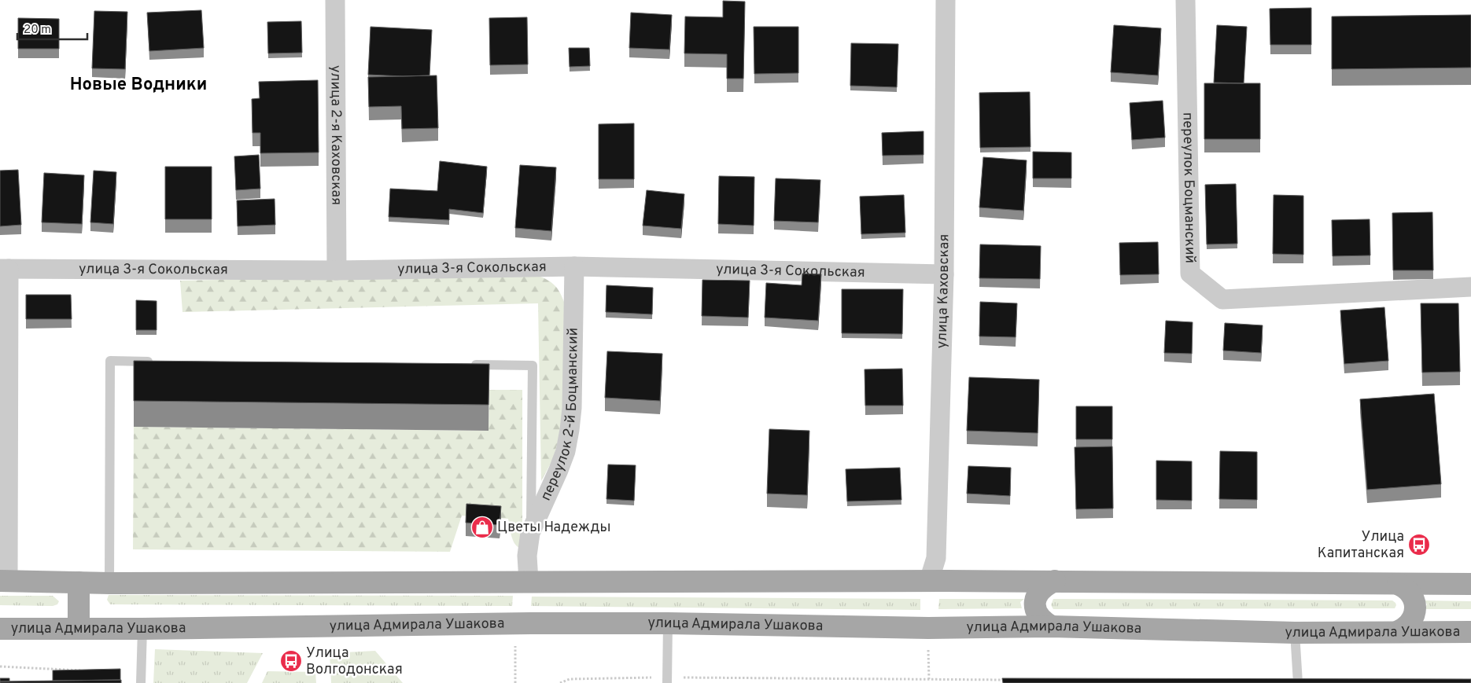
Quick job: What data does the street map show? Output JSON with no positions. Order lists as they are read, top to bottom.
{
  "streets": {
    "main road": ["улица Адмирала Ушакова"],
    "street": [
      "улица 2-я Каховская",
      "переулок Боцманский",
      "улица 3-я Сокольская",
      "улица Каховская",
      "переулок 2-й Боцманский"
    ]
  },
  "crossings": [
    ["улица 2-я Каховская", "улица 3-я Сокольская"],
    ["улица 3-я Сокольская", "улица Каховская"],
    ["улица 3-я Сокольская", "переулок 2-й Боцманский"]
  ],
  "districts": ["Новые Водники"],
  "places": {
    "shop": ["Цветы Надежды"],
    "bus stop": ["Улица Капитанская", "Улица Волгодонская"]
  },
  "scale_bar": "20 m"
}
